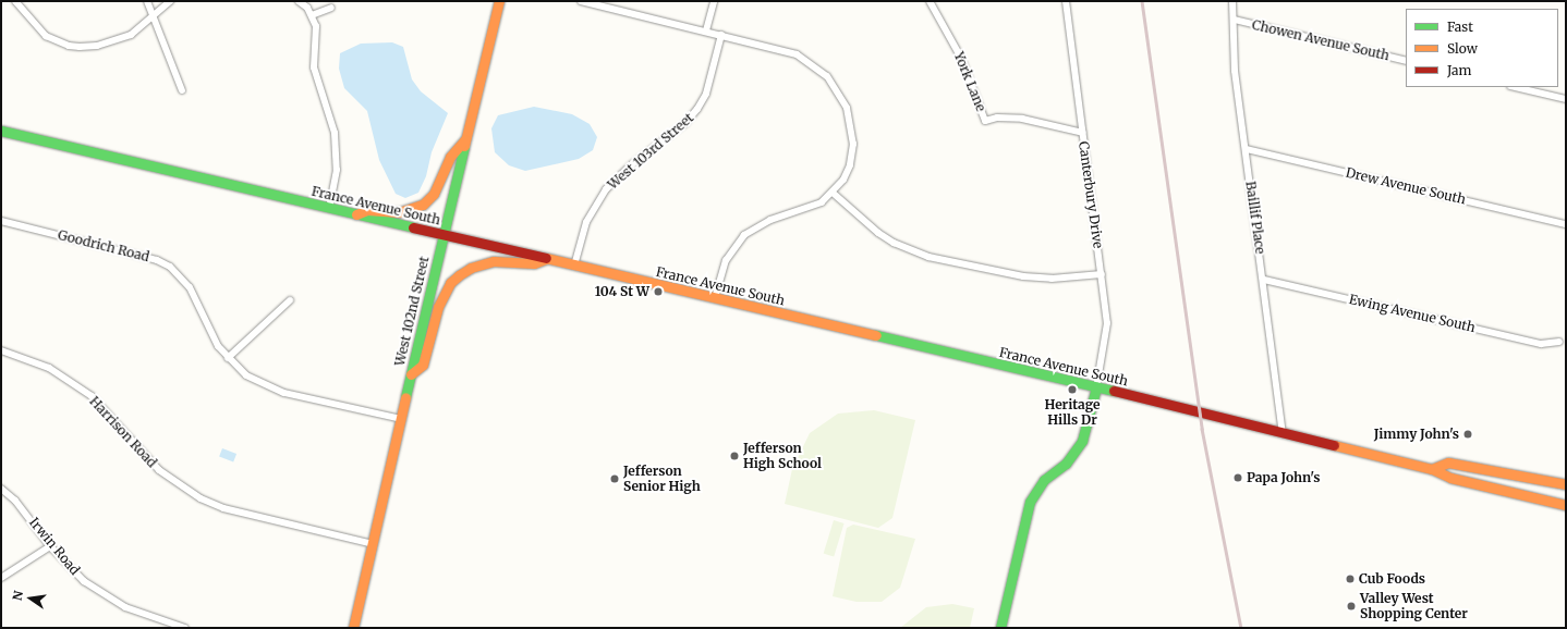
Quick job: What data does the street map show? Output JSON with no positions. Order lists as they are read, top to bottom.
{
  "streets": {
    "main road": ["France Avenue South", "West 102nd Street"],
    "street": [
      "Chowen Avenue South",
      "York Lane",
      "West 103rd Street",
      "Drew Avenue South",
      "Canterbury Drive",
      "Baillif Place",
      "Goodrich Road",
      "Ewing Avenue South",
      "Harrison Road",
      "Irwin Road"
    ]
  },
  "crossings": [
    ["Chowen Avenue South", "Baillif Place"],
    ["York Lane", "Canterbury Drive"],
    ["West 103rd Street", "France Avenue South"],
    ["Drew Avenue South", "Baillif Place"],
    ["Canterbury Drive", "France Avenue South"],
    ["France Avenue South", "Baillif Place"],
    ["France Avenue South", "West 102nd Street"],
    ["Baillif Place", "Ewing Avenue South"],
    ["Goodrich Road", "West 102nd Street"],
    ["West 102nd Street", "Harrison Road"]
  ],
  "places": [
    "104 St W",
    "Heritage Hills Dr",
    "Jimmy John's",
    "Jefferson High School",
    "Papa John's",
    "Jefferson Senior High",
    "Cub Foods",
    "Valley West Shopping Center"
  ],
  "legend": ["Fast", "Slow", "Jam"],
  "north": "left"
}
